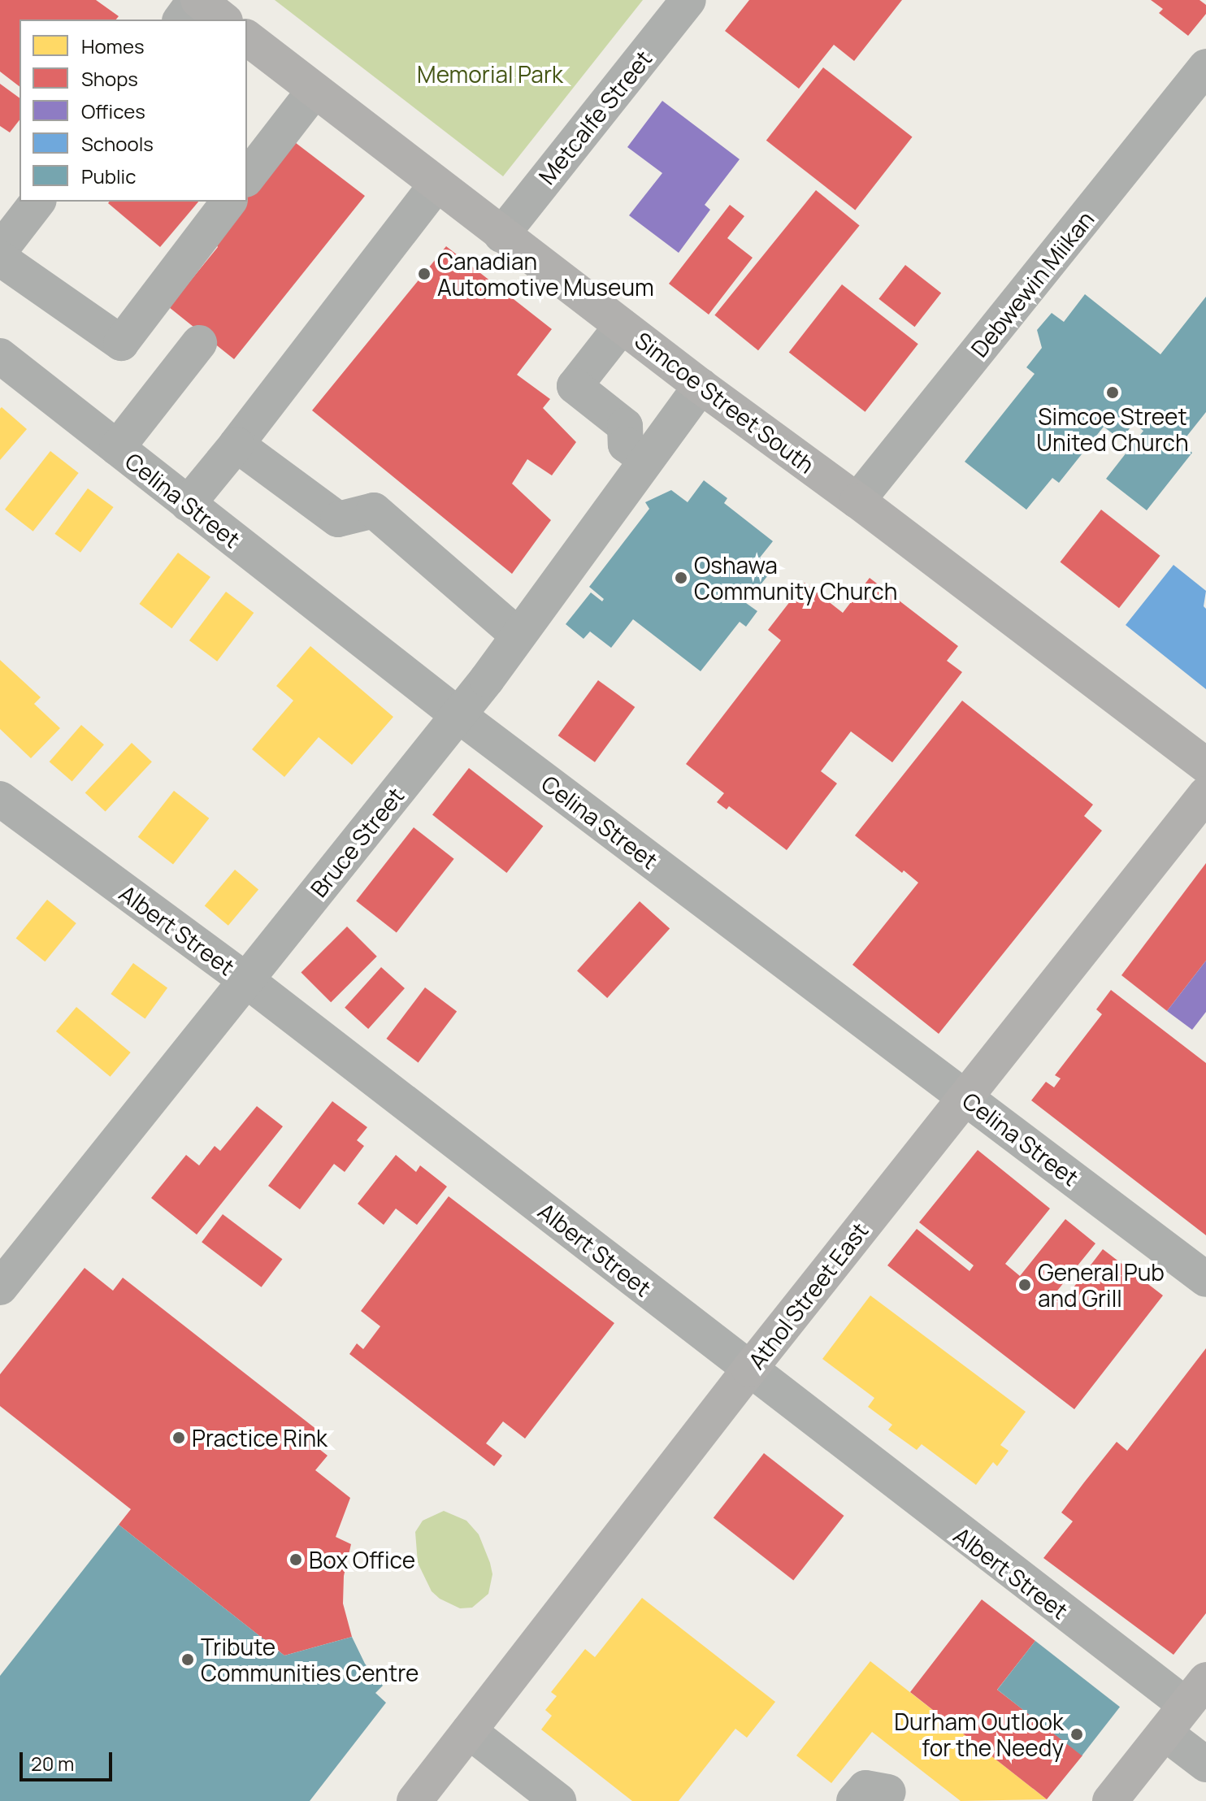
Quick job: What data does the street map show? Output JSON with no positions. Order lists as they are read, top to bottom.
{
  "streets": {
    "main road": ["Simcoe Street South", "Athol Street East"],
    "street": [
      "Metcalfe Street",
      "Debwewin Miikan",
      "Celina Street",
      "Bruce Street",
      "Albert Street"
    ]
  },
  "crossings": [
    ["Metcalfe Street", "Simcoe Street South"],
    ["Debwewin Miikan", "Simcoe Street South"],
    ["Simcoe Street South", "Bruce Street"],
    ["Celina Street", "Bruce Street"],
    ["Celina Street", "Athol Street East"],
    ["Bruce Street", "Albert Street"],
    ["Albert Street", "Athol Street East"]
  ],
  "parks": ["Memorial Park"],
  "places": [
    "Canadian Automotive Museum",
    "Simcoe Street United Church",
    "Oshawa Community Church",
    "General Pub and Grill",
    "Practice Rink",
    "Box Office",
    "Tribute Communities Centre",
    "Durham Outlook for the Needy"
  ],
  "legend": [
    "Homes",
    "Shops",
    "Offices",
    "Schools",
    "Public"
  ],
  "scale_bar": "20 m"
}
